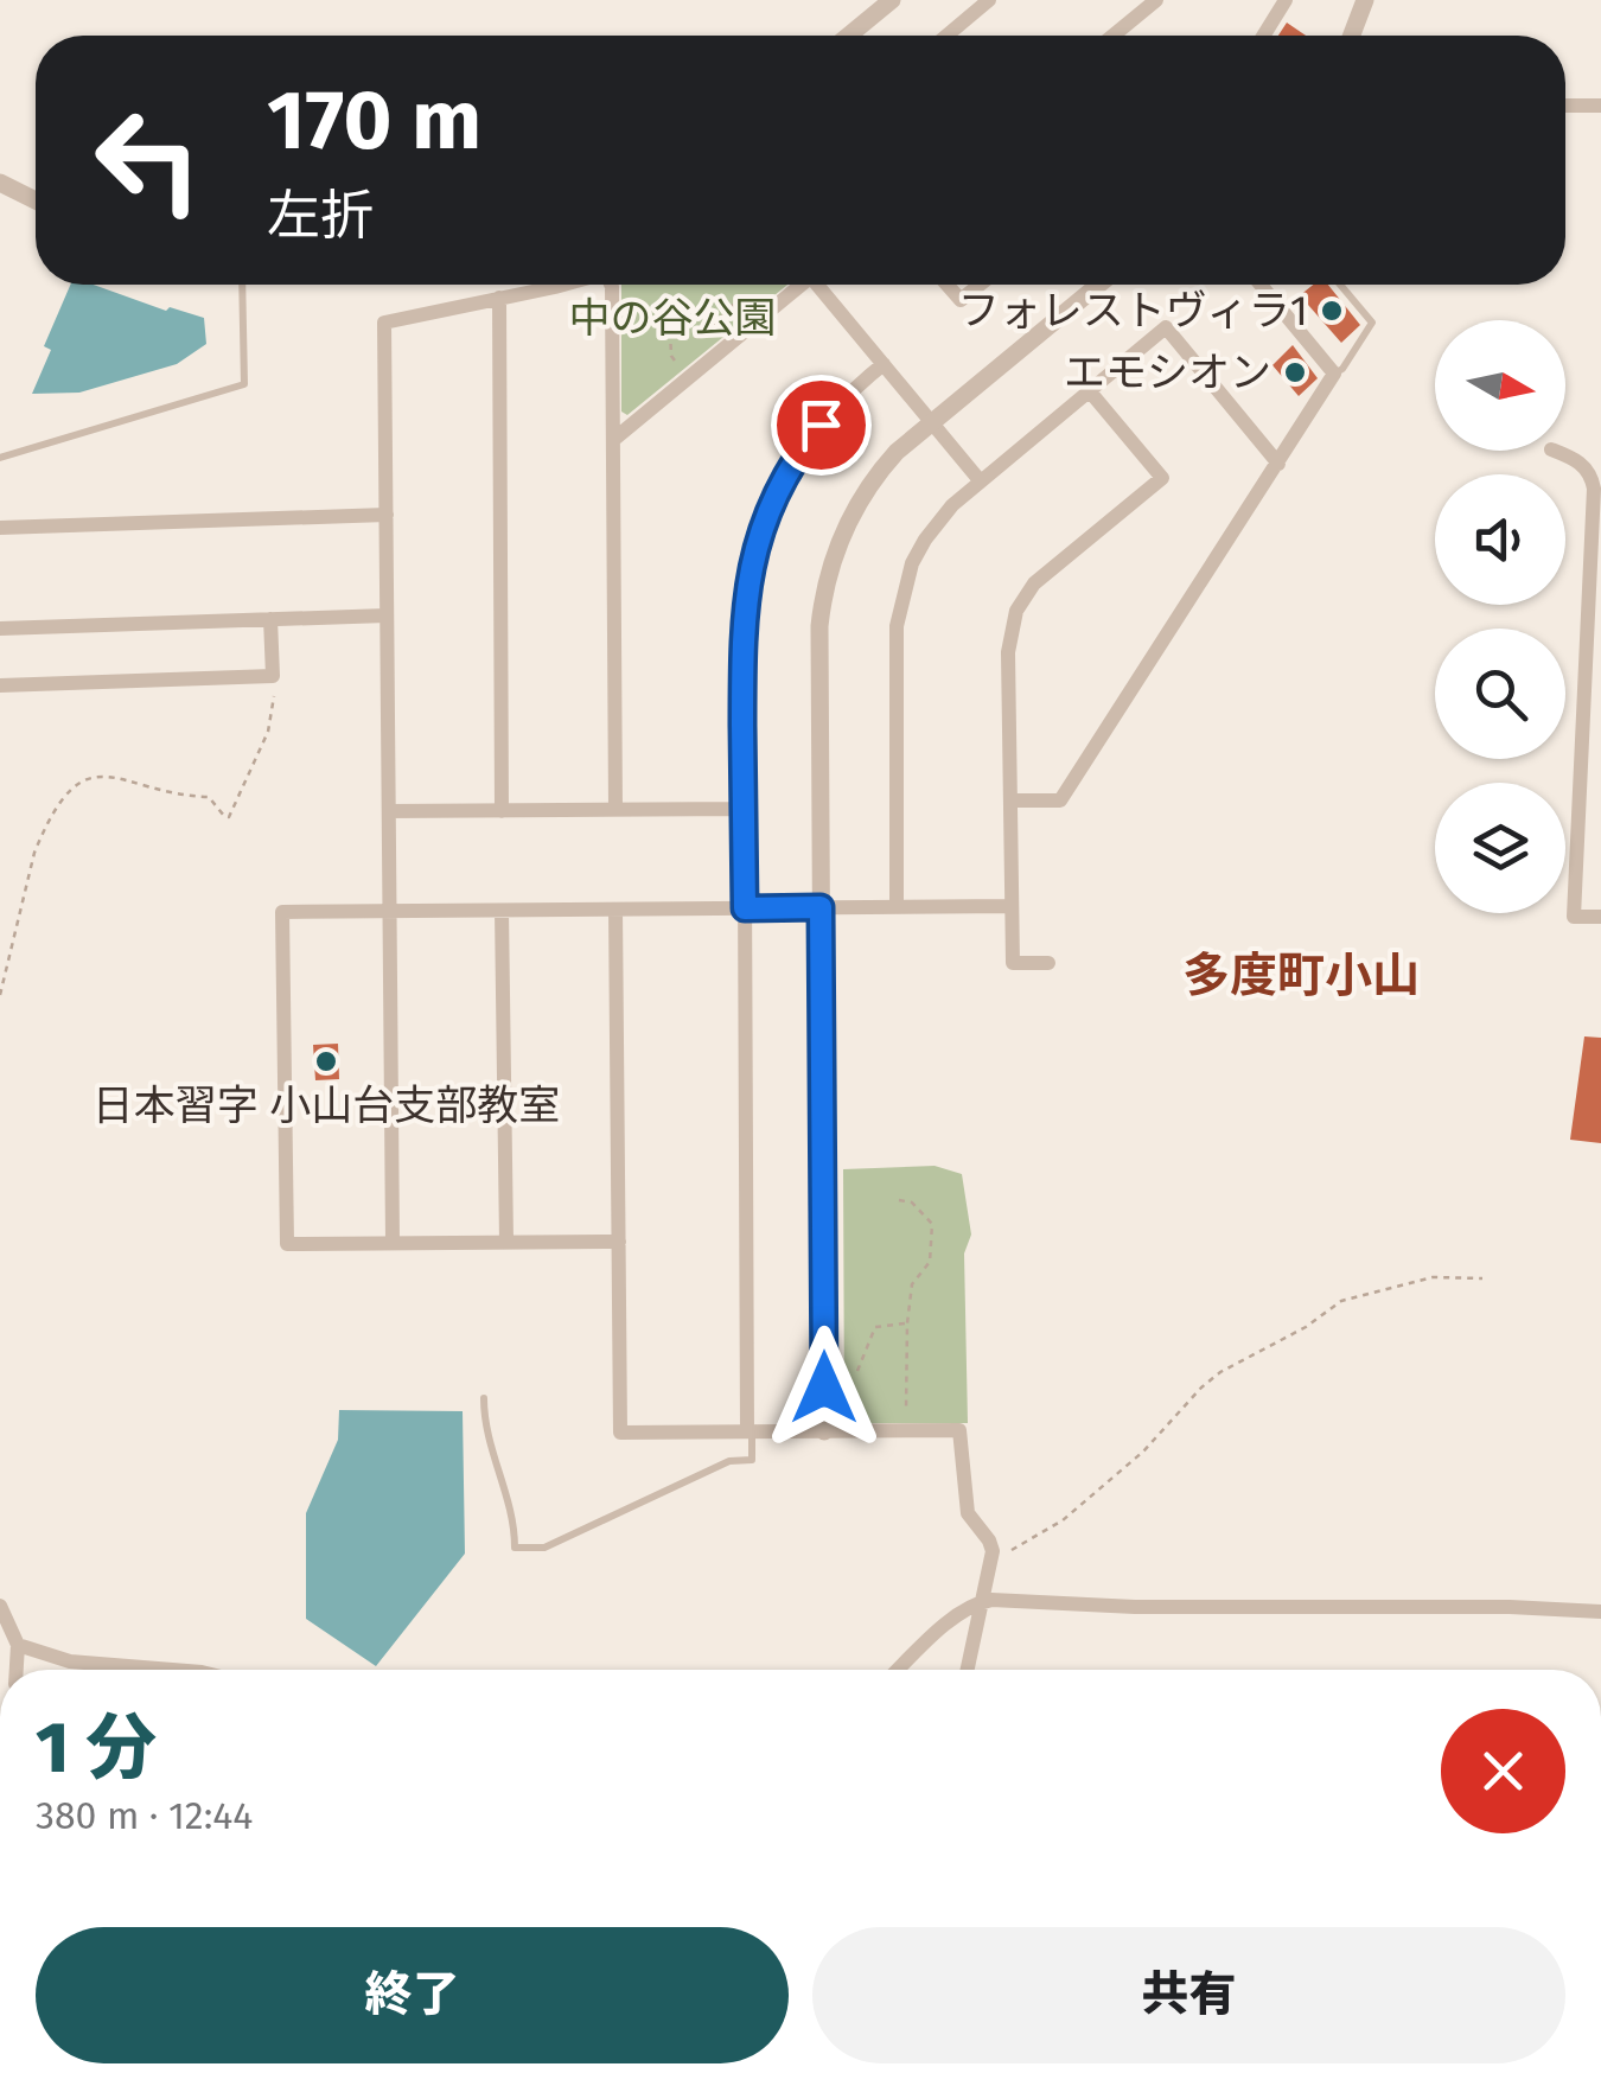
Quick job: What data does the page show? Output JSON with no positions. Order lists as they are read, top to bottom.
{
  "districts": ["多度町小山"],
  "parks": ["中の谷公園"],
  "places": ["フォレストヴィラ1", "エモシオン", "日本習字 小山台支部教室"],
  "north": "right",
  "page": {
    "turn": ["170 m", "左折"],
    "heading": ["1 分", "380 m · 12:44"],
    "buttons": ["終了", "共有"]
  }
}
